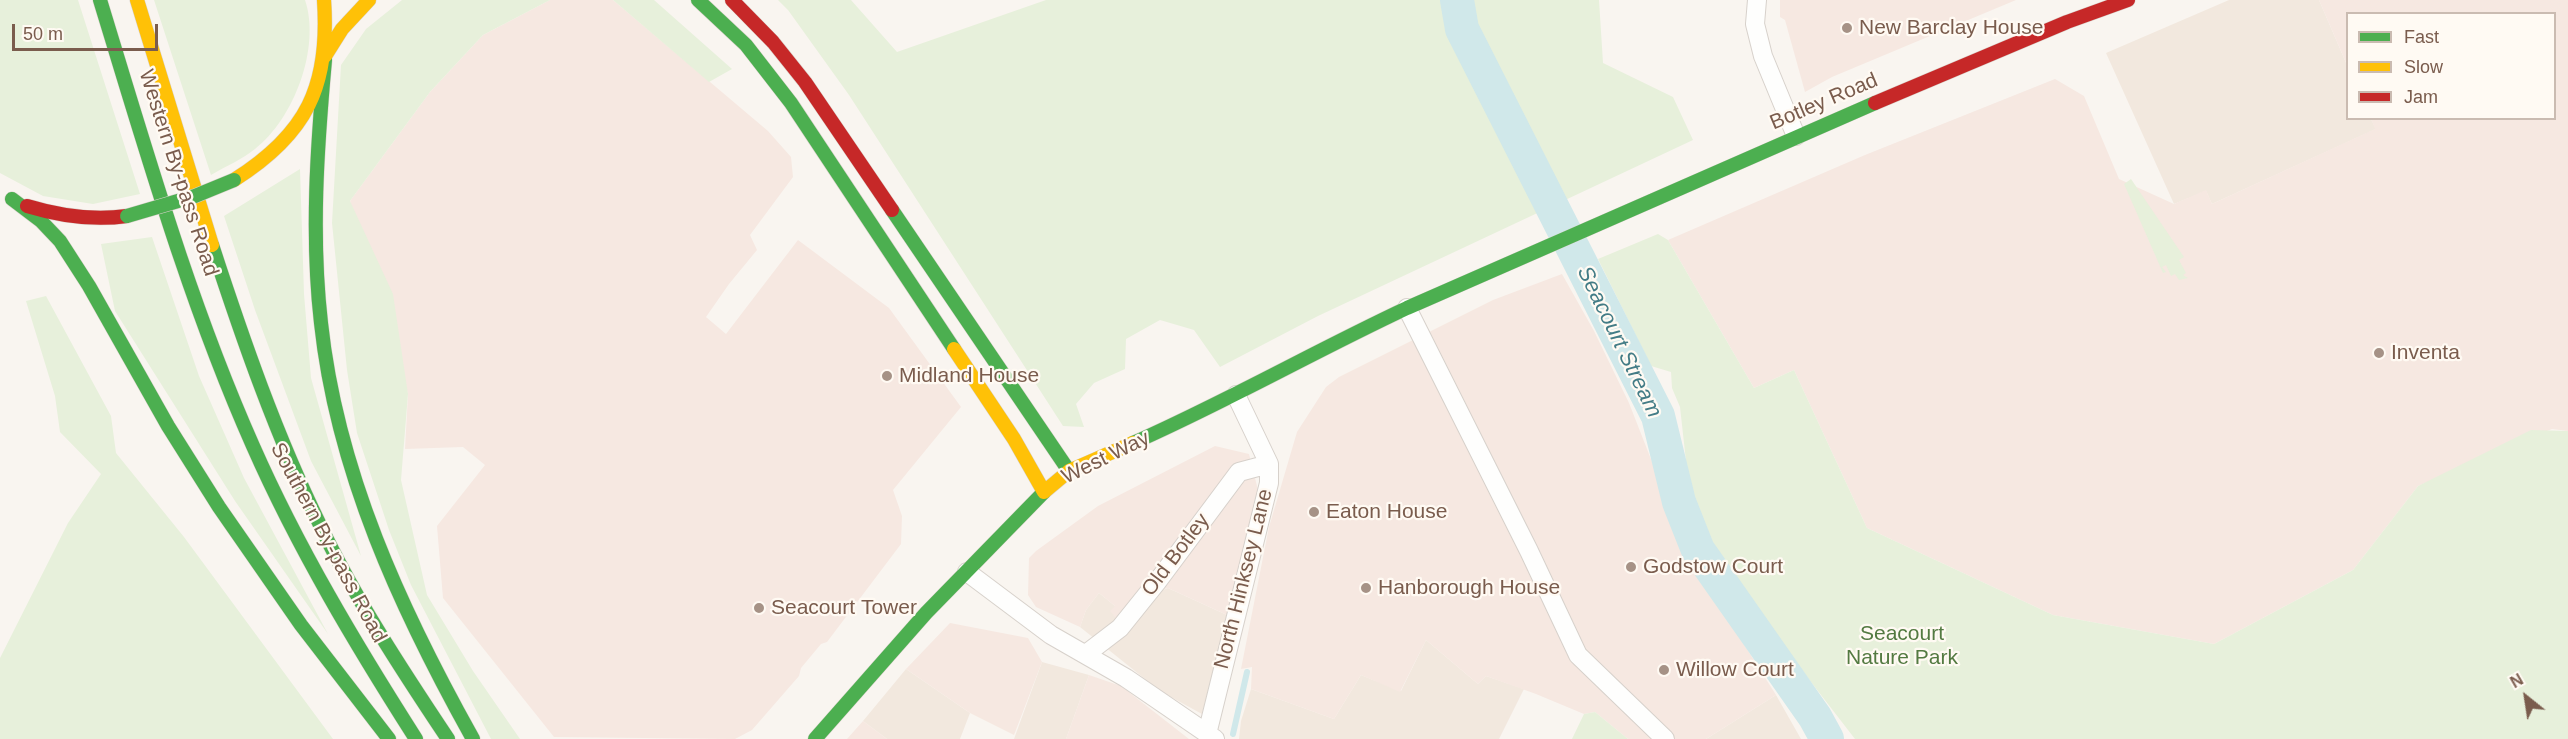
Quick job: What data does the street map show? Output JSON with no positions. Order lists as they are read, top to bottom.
{
  "streets": {
    "main road": [
      "Botley Road",
      "Western By-pass Road",
      "West Way",
      "Southern By-pass Road"
    ],
    "street": ["Old Botley", "North Hinksey Lane"]
  },
  "crossings": [
    ["Botley Road", "West Way"],
    ["Western By-pass Road", "Southern By-pass Road"],
    ["West Way", "North Hinksey Lane"],
    ["Old Botley", "North Hinksey Lane"]
  ],
  "water": ["Seacourt Stream"],
  "parks": ["Seacourt Nature Park"],
  "places": [
    "New Barclay House",
    "Inventa",
    "Midland House",
    "Eaton House",
    "Godstow Court",
    "Hanborough House",
    "Seacourt Tower",
    "Willow Court"
  ],
  "legend": ["Fast", "Slow", "Jam"],
  "scale_bar": "50 m",
  "north": "top left"
}
